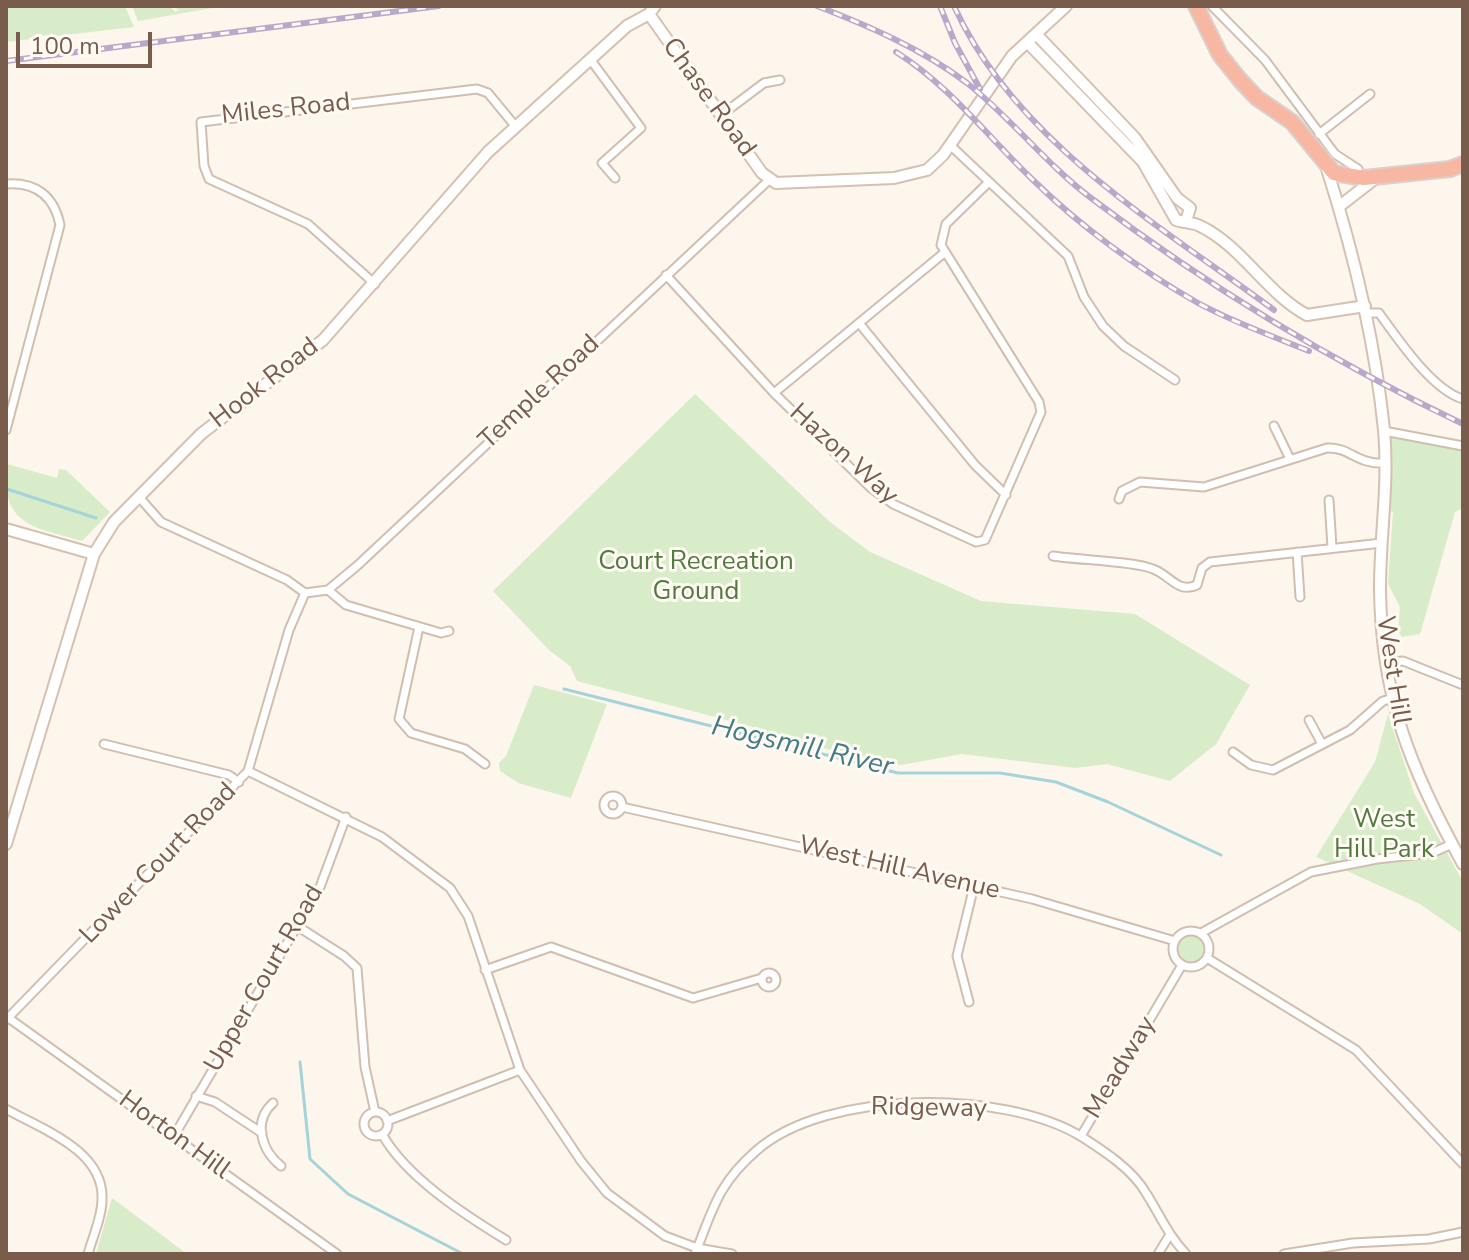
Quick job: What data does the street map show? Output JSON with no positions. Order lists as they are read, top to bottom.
{
  "streets": {
    "main road": ["Chase Road", "Hook Road", "West Hill"],
    "street": [
      "Miles Road",
      "Temple Road",
      "Hazon Way",
      "Lower Court Road",
      "West Hill Avenue",
      "Upper Court Road",
      "Meadway",
      "Ridgeway",
      "Horton Hill"
    ]
  },
  "crossings": [
    ["Chase Road", "Hook Road"],
    ["Chase Road", "Temple Road"],
    ["Miles Road", "Hook Road"],
    ["Temple Road", "Hazon Way"],
    ["Lower Court Road", "Horton Hill"],
    ["West Hill Avenue", "Meadway"],
    ["Upper Court Road", "Horton Hill"],
    ["Meadway", "Ridgeway"]
  ],
  "water": ["Hogsmill River"],
  "parks": ["Court Recreation Ground", "West Hill Park"],
  "scale_bar": "100 m"
}
